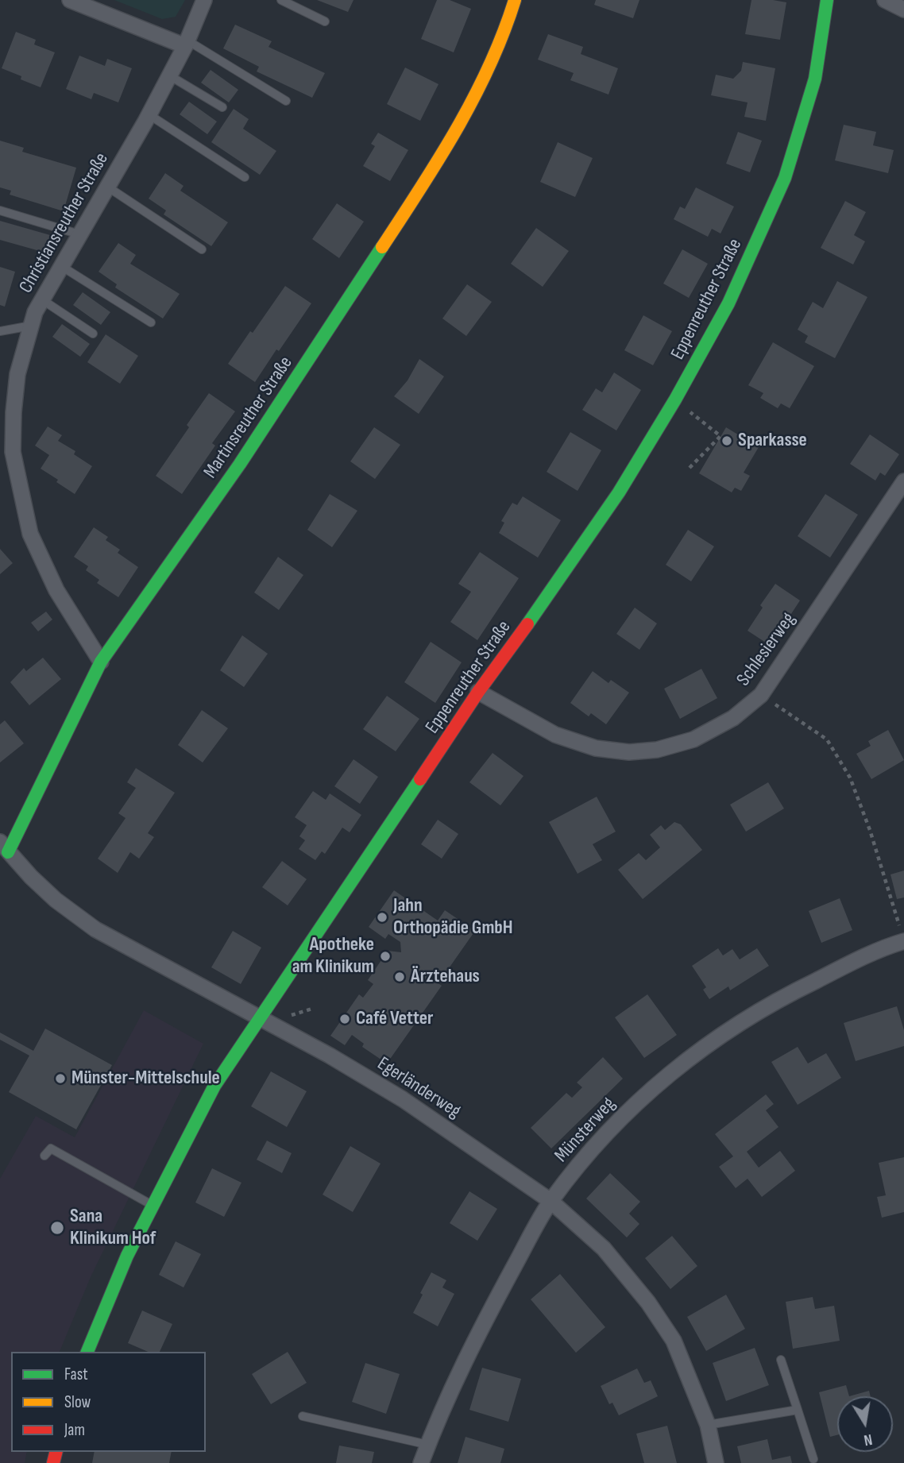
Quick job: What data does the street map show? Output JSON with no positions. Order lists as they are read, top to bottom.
{
  "streets": {
    "main road": ["Eppenreuther Straße", "Martinsreuther Straße"],
    "street": [
      "Christiansreuther Straße",
      "Schlesierweg",
      "Egerländerweg",
      "Münsterweg"
    ]
  },
  "crossings": [
    ["Christiansreuther Straße", "Martinsreuther Straße"],
    ["Eppenreuther Straße", "Schlesierweg"],
    ["Eppenreuther Straße", "Egerländerweg"],
    ["Martinsreuther Straße", "Egerländerweg"],
    ["Egerländerweg", "Münsterweg"]
  ],
  "places": [
    "Sparkasse",
    "Jahn Orthopädie GmbH",
    "Apotheke am Klinikum",
    "Ärztehaus",
    "Café Vetter",
    "Münster-Mittelschule",
    "Sana Klinikum Hof"
  ],
  "legend": ["Fast", "Slow", "Jam"],
  "north": "bottom"
}
